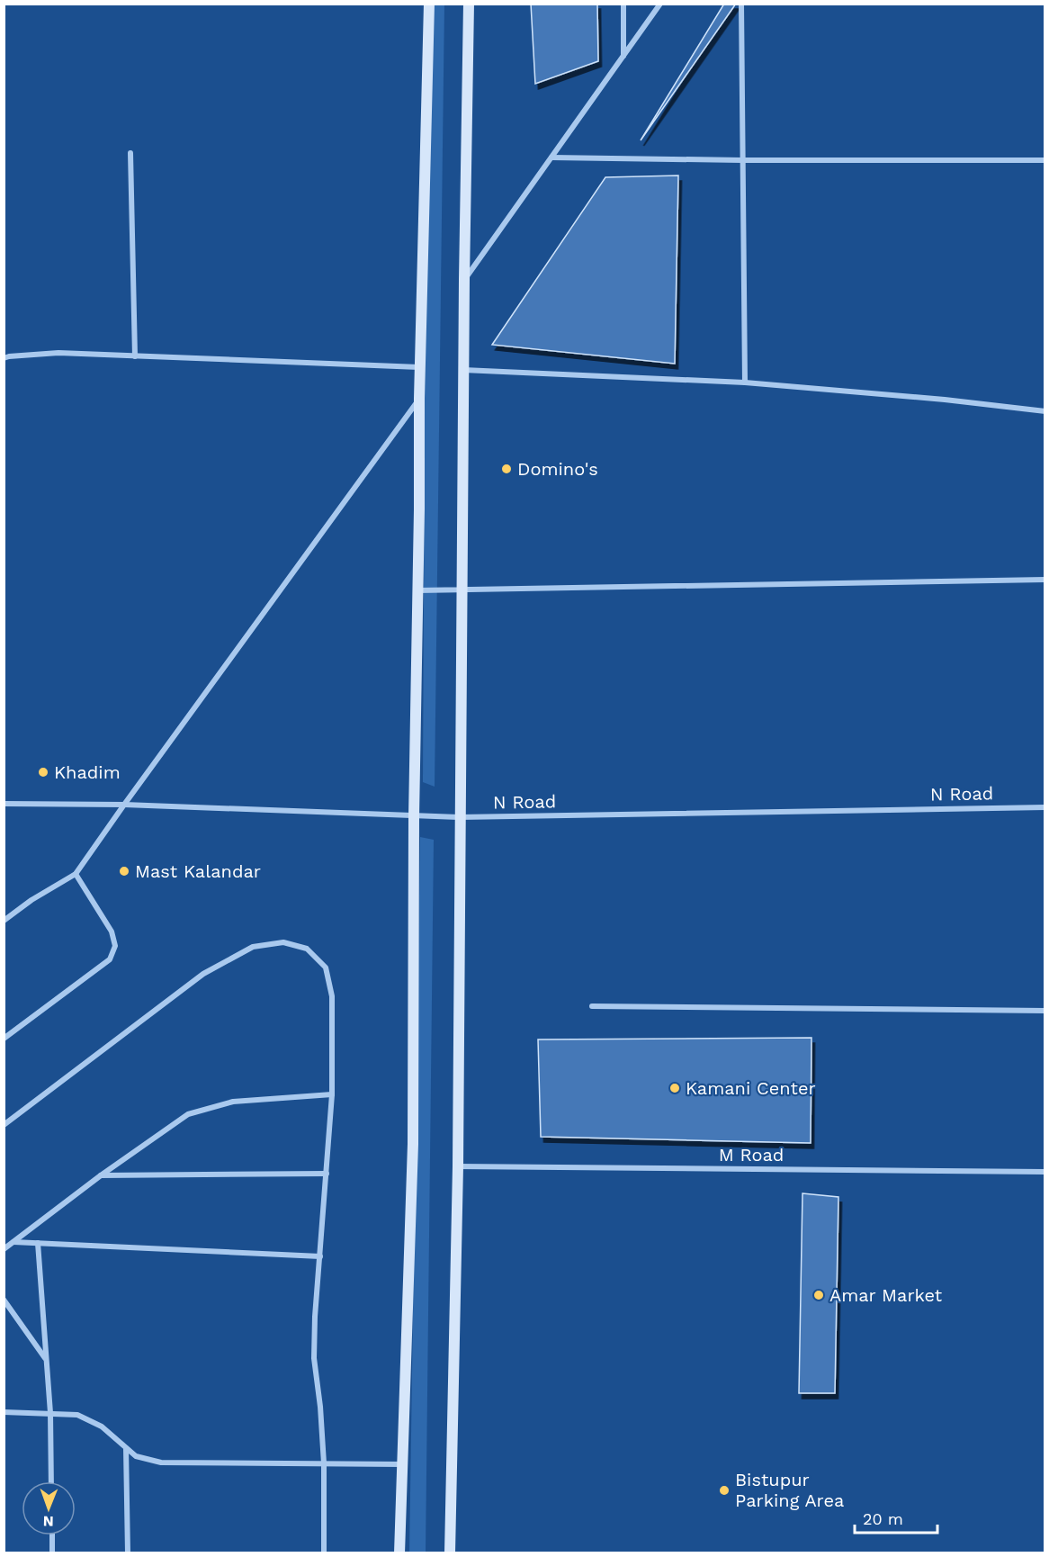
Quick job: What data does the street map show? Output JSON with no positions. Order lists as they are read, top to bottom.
{
  "streets": {
    "street": ["N Road", "M Road"]
  },
  "places": [
    "Domino's",
    "Khadim",
    "Mast Kalandar",
    "Kamani Center",
    "Amar Market",
    "Bistupur Parking Area"
  ],
  "scale_bar": "20 m",
  "north": "bottom"
}
